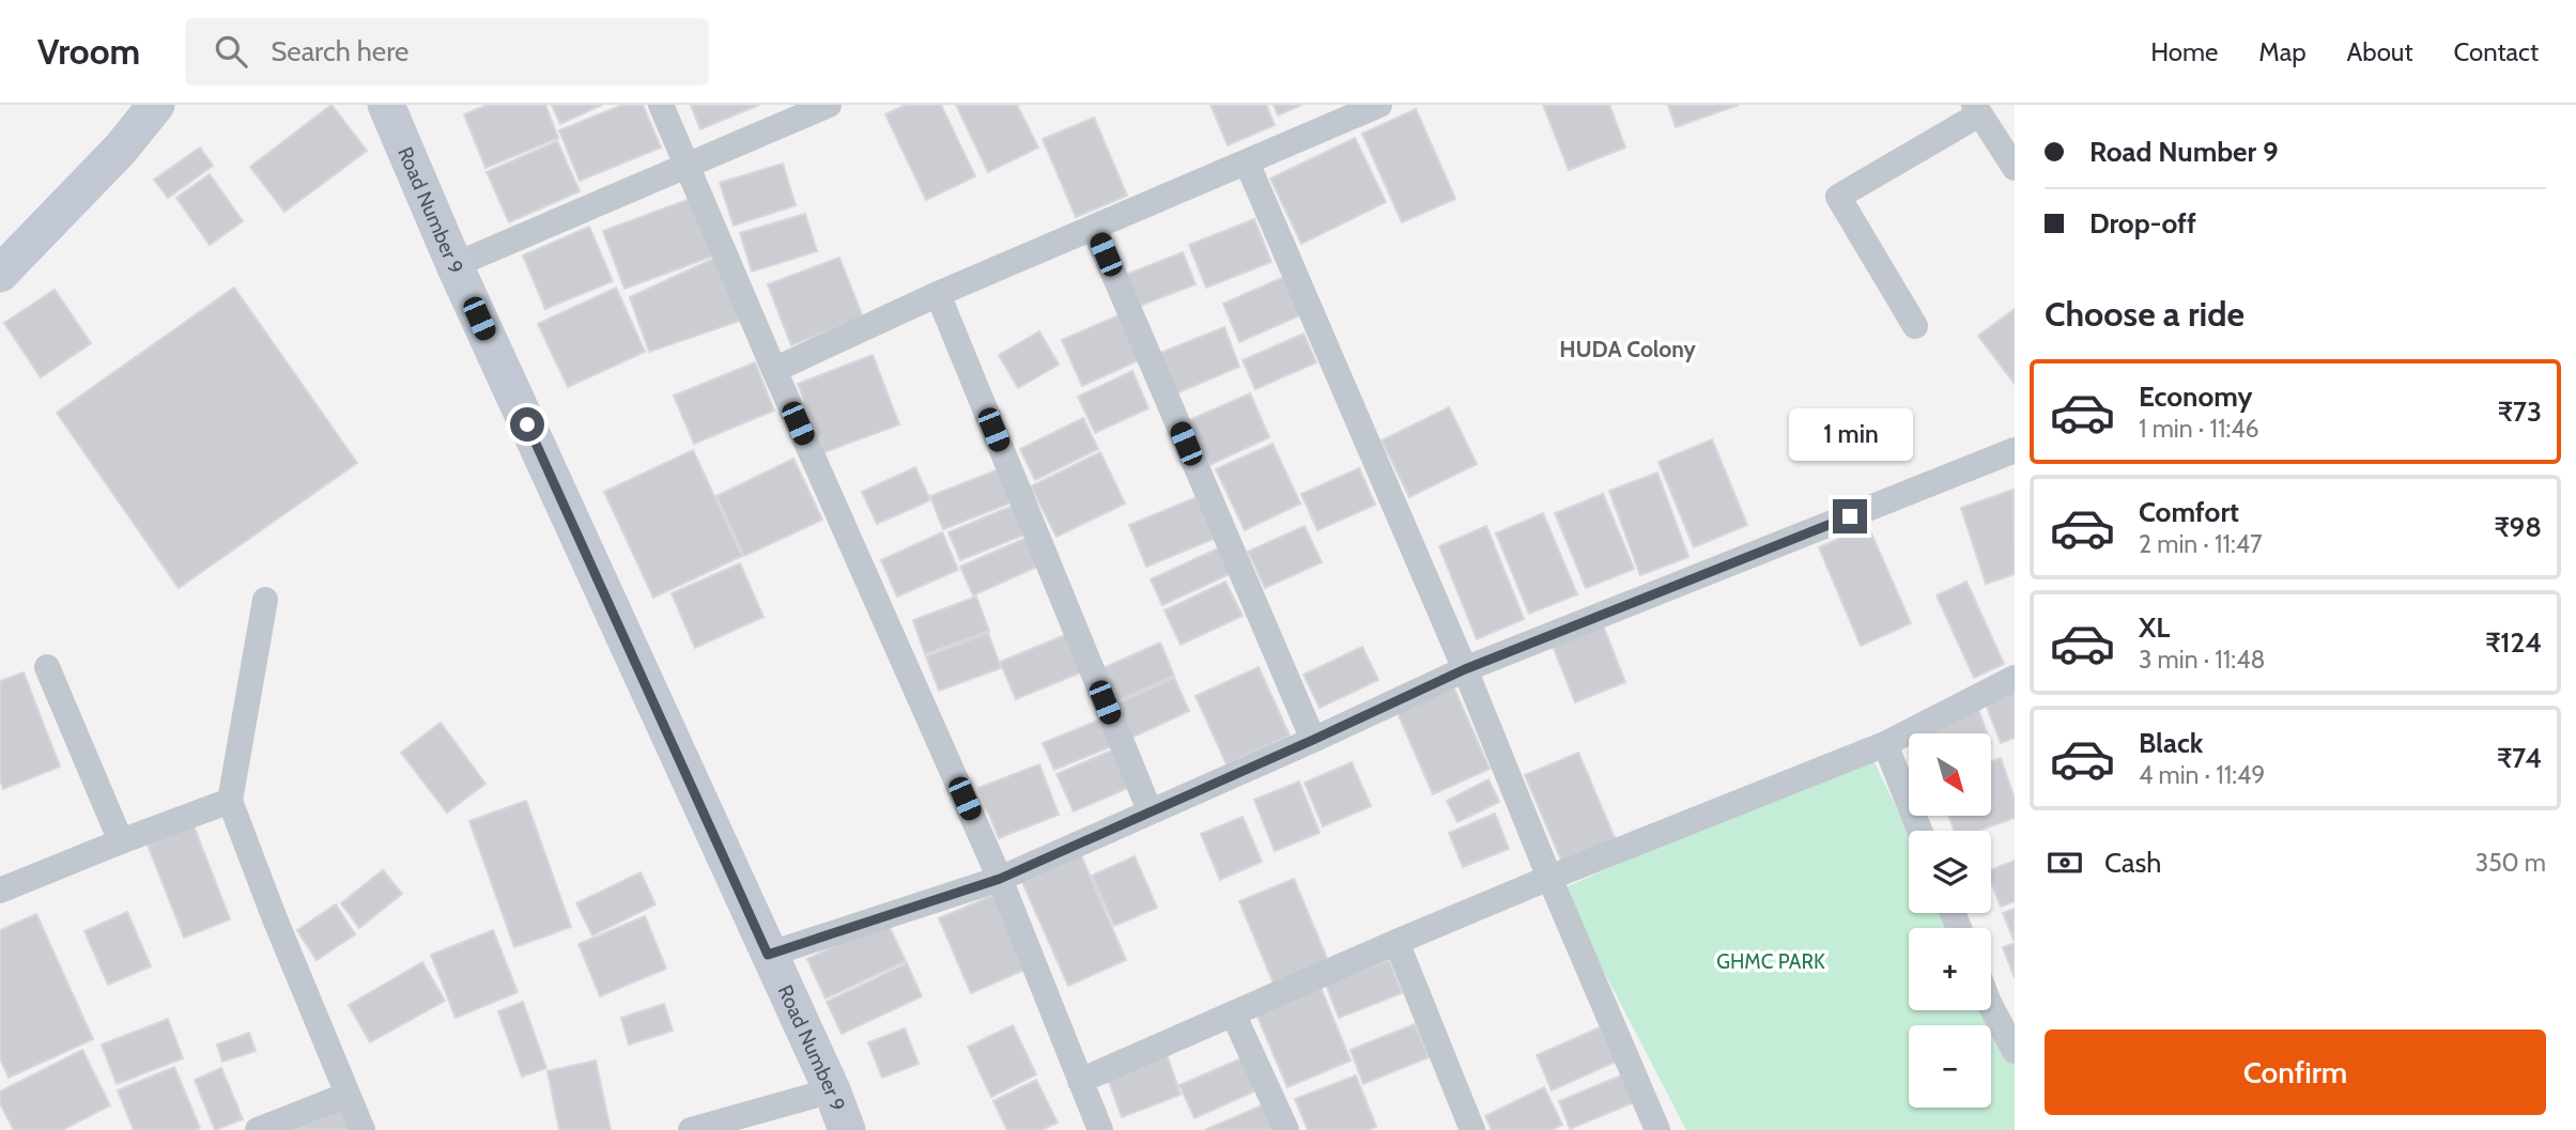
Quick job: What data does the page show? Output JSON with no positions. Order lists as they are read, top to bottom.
{
  "streets": {
    "street": ["Road Number 9"]
  },
  "districts": ["HUDA Colony"],
  "parks": ["GHMC PARK"],
  "north": "bottom right",
  "page": {
    "header": "Vroom",
    "search": "Search here",
    "nav": [
      "Home",
      "Map",
      "About",
      "Contact"
    ],
    "banner": ["Road Number 9", "Drop-off"],
    "heading": "Choose a ride",
    "list": [
      {
        "name": "Economy",
        "note": "1 min · 11:46",
        "value": "₹73"
      },
      {
        "name": "Comfort",
        "note": "2 min · 11:47",
        "value": "₹98"
      },
      {
        "name": "XL",
        "note": "3 min · 11:48",
        "value": "₹124"
      },
      {
        "name": "Black",
        "note": "4 min · 11:49",
        "value": "₹74"
      }
    ],
    "bubble": "1 min",
    "map_buttons": ["+", "−"],
    "pay": ["Cash", "350 m"],
    "buttons": "Confirm"
  }
}
